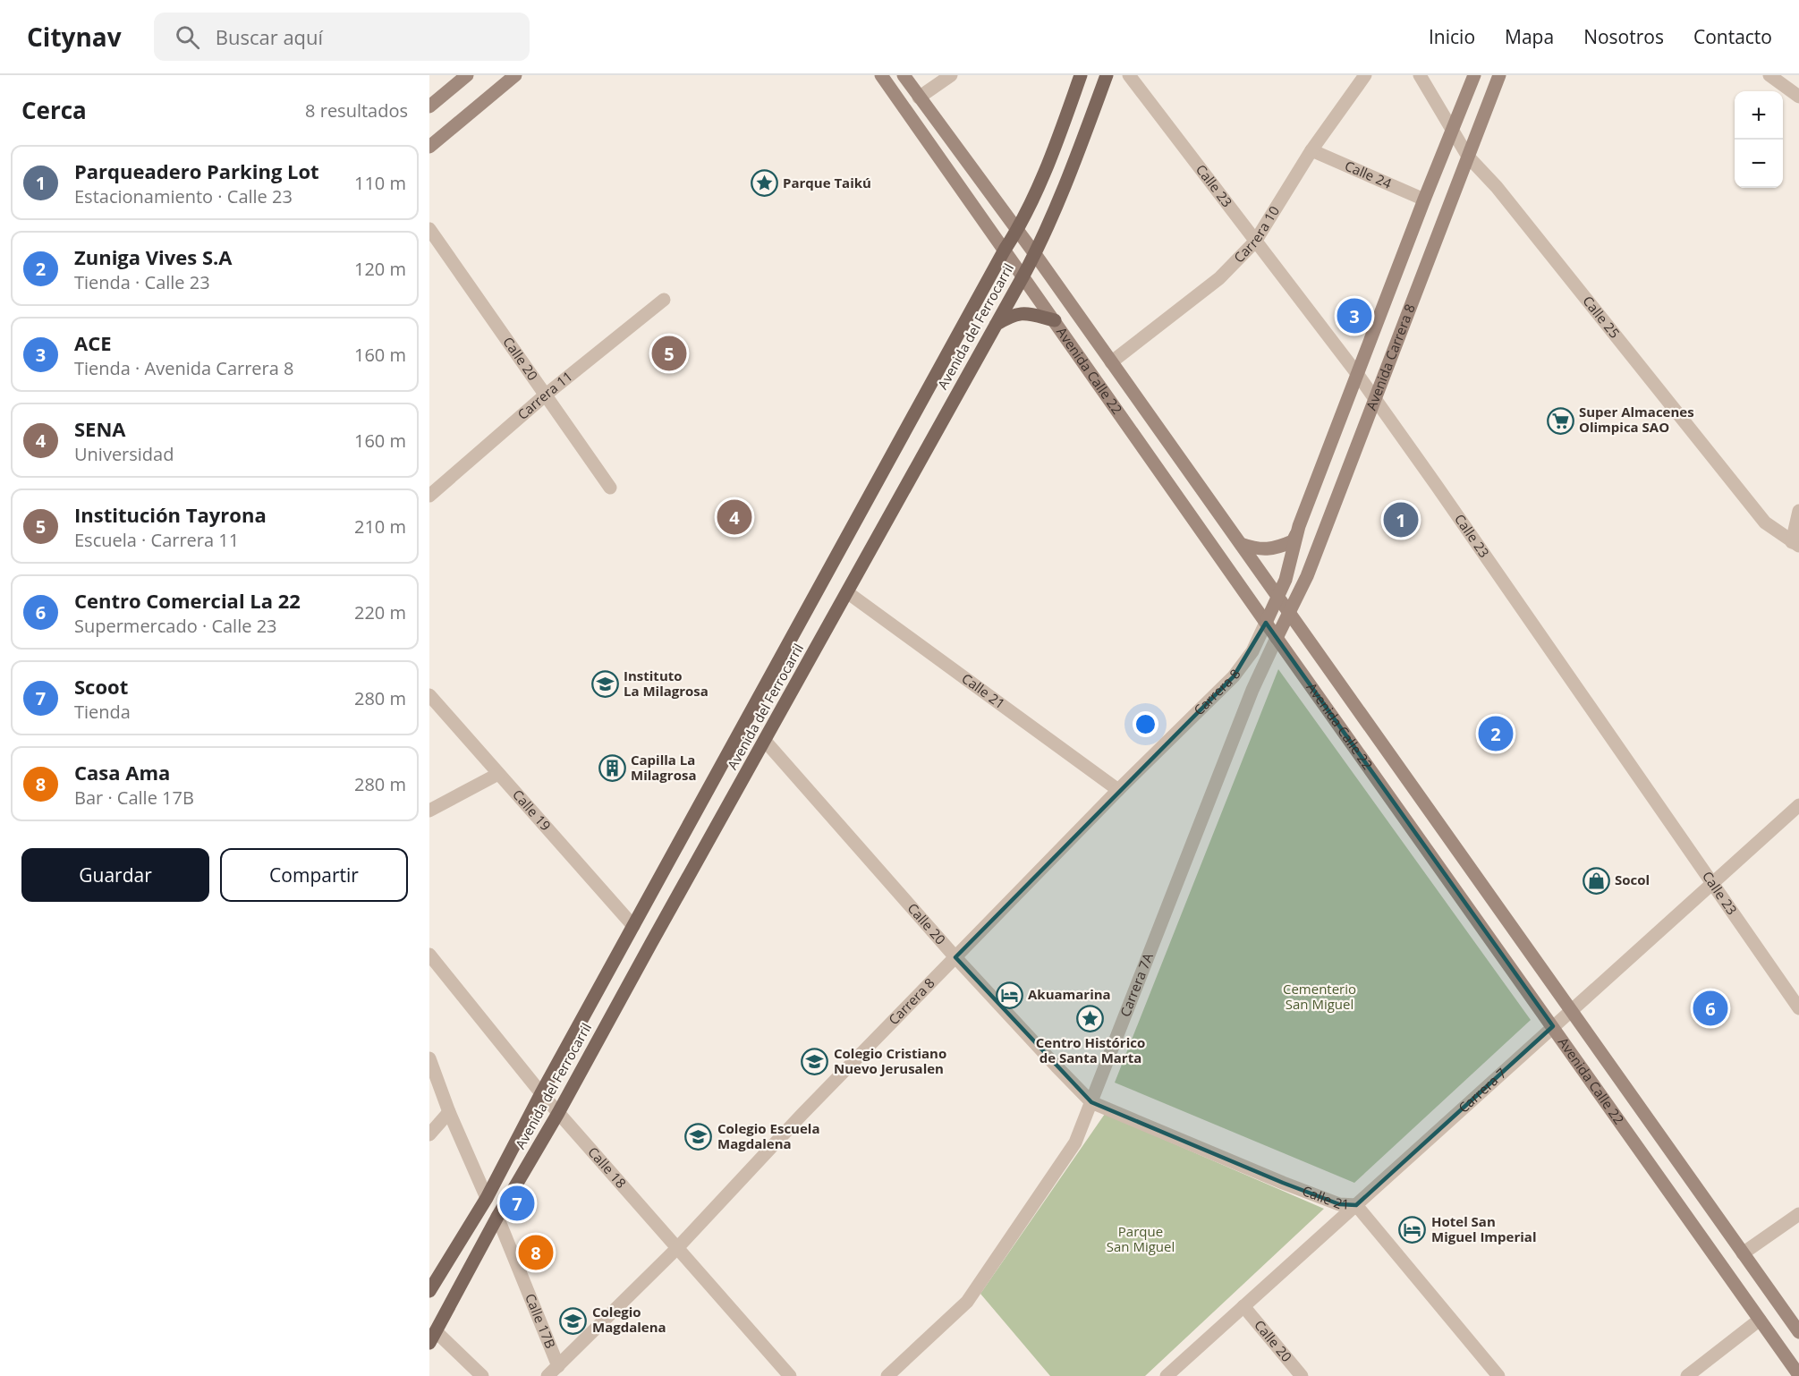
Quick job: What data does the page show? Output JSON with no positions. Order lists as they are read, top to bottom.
{
  "streets": {
    "main road": ["Avenida del Ferrocarril", "Avenida Carrera 8", "Avenida Calle 22"],
    "street": [
      "Calle 24",
      "Calle 23",
      "Carrera 10",
      "Calle 25",
      "Calle 20",
      "Carrera 11",
      "Calle 21",
      "Carrera 8",
      "Calle 19",
      "Carrera 7A",
      "Carrera 7",
      "Calle 18",
      "Calle 17B"
    ]
  },
  "crossings": [
    ["Calle 24", "Carrera 10"],
    ["Calle 24", "Avenida Carrera 8"],
    ["Calle 23", "Carrera 10"],
    ["Calle 23", "Avenida Carrera 8"],
    ["Calle 23", "Carrera 7"],
    ["Carrera 10", "Avenida Calle 22"],
    ["Calle 25", "Avenida Carrera 8"],
    ["Avenida del Ferrocarril", "Calle 20"],
    ["Avenida del Ferrocarril", "Avenida Calle 22"],
    ["Avenida del Ferrocarril", "Calle 21"],
    ["Avenida del Ferrocarril", "Calle 19"],
    ["Avenida del Ferrocarril", "Calle 18"],
    ["Avenida del Ferrocarril", "Calle 17B"],
    ["Avenida Carrera 8", "Avenida Calle 22"],
    ["Avenida Carrera 8", "Carrera 8"],
    ["Avenida Carrera 8", "Carrera 7A"],
    ["Calle 20", "Carrera 11"],
    ["Calle 20", "Calle 21"],
    ["Calle 20", "Carrera 8"],
    ["Calle 20", "Carrera 7A"],
    ["Calle 20", "Carrera 7"],
    ["Avenida Calle 22", "Carrera 8"],
    ["Avenida Calle 22", "Carrera 7A"],
    ["Avenida Calle 22", "Carrera 7"],
    ["Calle 21", "Carrera 8"],
    ["Calle 21", "Carrera 7A"],
    ["Calle 21", "Carrera 7"],
    ["Carrera 8", "Calle 18"],
    ["Carrera 8", "Calle 17B"]
  ],
  "parks": ["Cementerio San Miguel", "Parque San Miguel"],
  "places": {
    "place": ["Parque Taikú", "Centro Histórico de Santa Marta"],
    "supermarket": ["Super Almacenes Olimpica SAO"],
    "school or university": [
      "Instituto La Milagrosa",
      "Colegio Cristiano Nuevo Jerusalen",
      "Colegio Escuela Magdalena",
      "Colegio Magdalena"
    ],
    "building": ["Capilla La Milagrosa"],
    "shop": ["Socol"],
    "hotel": ["Akuamarina", "Hotel San Miguel Imperial"]
  },
  "page": {
    "header": "Citynav",
    "search": "Buscar aquí",
    "nav": [
      "Inicio",
      "Mapa",
      "Nosotros",
      "Contacto"
    ],
    "heading": ["Cerca", "8 resultados"],
    "map_buttons": ["+", "−"],
    "list": [
      {
        "mark": "1",
        "name": "Parqueadero Parking Lot",
        "note": "Estacionamiento · Calle 23",
        "value": "110 m"
      },
      {
        "mark": "2",
        "name": "Zuniga Vives S.A",
        "note": "Tienda · Calle 23",
        "value": "120 m"
      },
      {
        "mark": "3",
        "name": "ACE",
        "note": "Tienda · Avenida Carrera 8",
        "value": "160 m"
      },
      {
        "mark": "4",
        "name": "SENA",
        "note": "Universidad",
        "value": "160 m"
      },
      {
        "mark": "5",
        "name": "Institución Tayrona",
        "note": "Escuela · Carrera 11",
        "value": "210 m"
      },
      {
        "mark": "6",
        "name": "Centro Comercial La 22",
        "note": "Supermercado · Calle 23",
        "value": "220 m"
      },
      {
        "mark": "7",
        "name": "Scoot",
        "note": "Tienda",
        "value": "280 m"
      },
      {
        "mark": "8",
        "name": "Casa Ama",
        "note": "Bar · Calle 17B",
        "value": "280 m"
      }
    ],
    "pins": [
      "3",
      "5",
      "4",
      "1",
      "2",
      "6",
      "7",
      "8"
    ],
    "buttons": ["Guardar", "Compartir"]
  }
}
